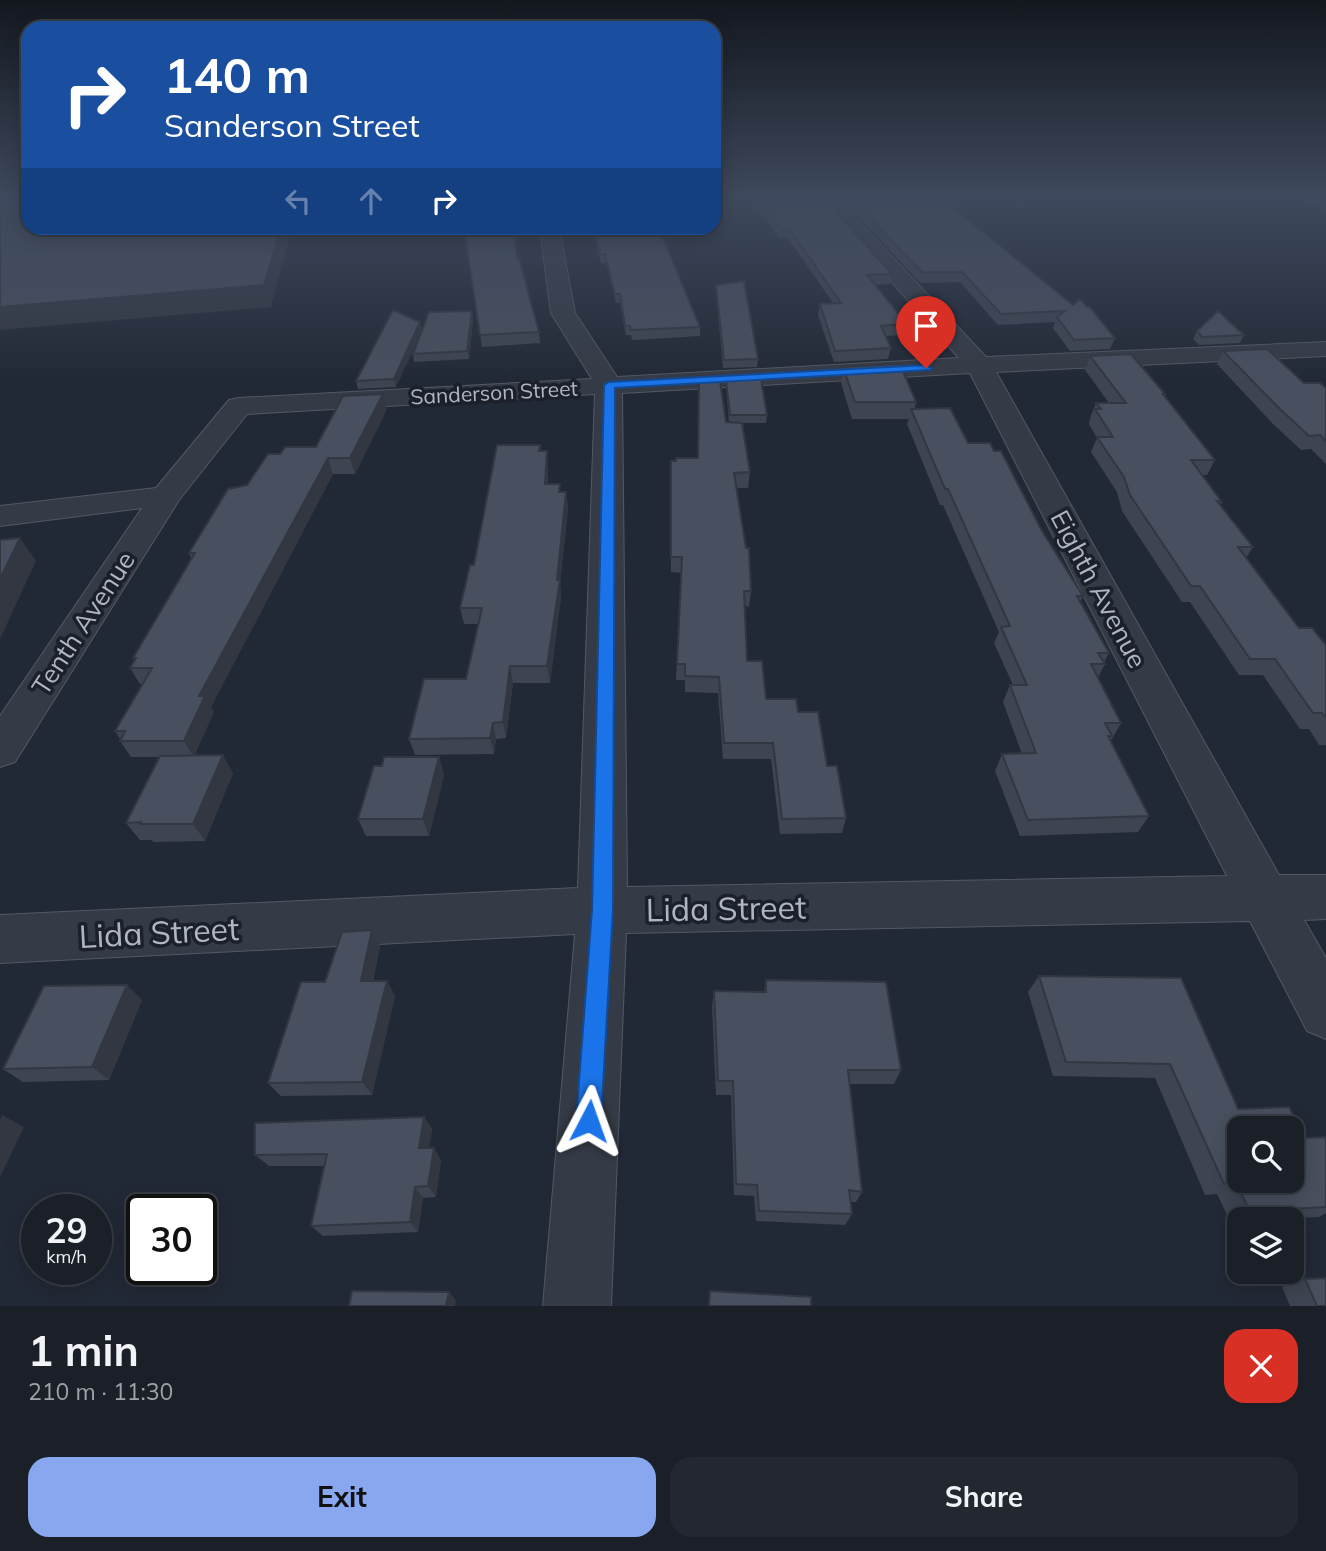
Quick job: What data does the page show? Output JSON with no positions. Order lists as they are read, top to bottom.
{
  "streets": {
    "street": [
      "Sanderson Street",
      "Eighth Avenue",
      "Tenth Avenue",
      "Lida Street"
    ]
  },
  "crossings": [
    ["Sanderson Street", "Eighth Avenue"],
    ["Sanderson Street", "Tenth Avenue"],
    ["Eighth Avenue", "Lida Street"]
  ],
  "page": {
    "turn": ["140 m", "Sanderson Street"],
    "speed": "29 km/h",
    "limit": "30",
    "heading": ["1 min", "210 m · 11:30"],
    "buttons": ["Exit", "Share"]
  }
}
